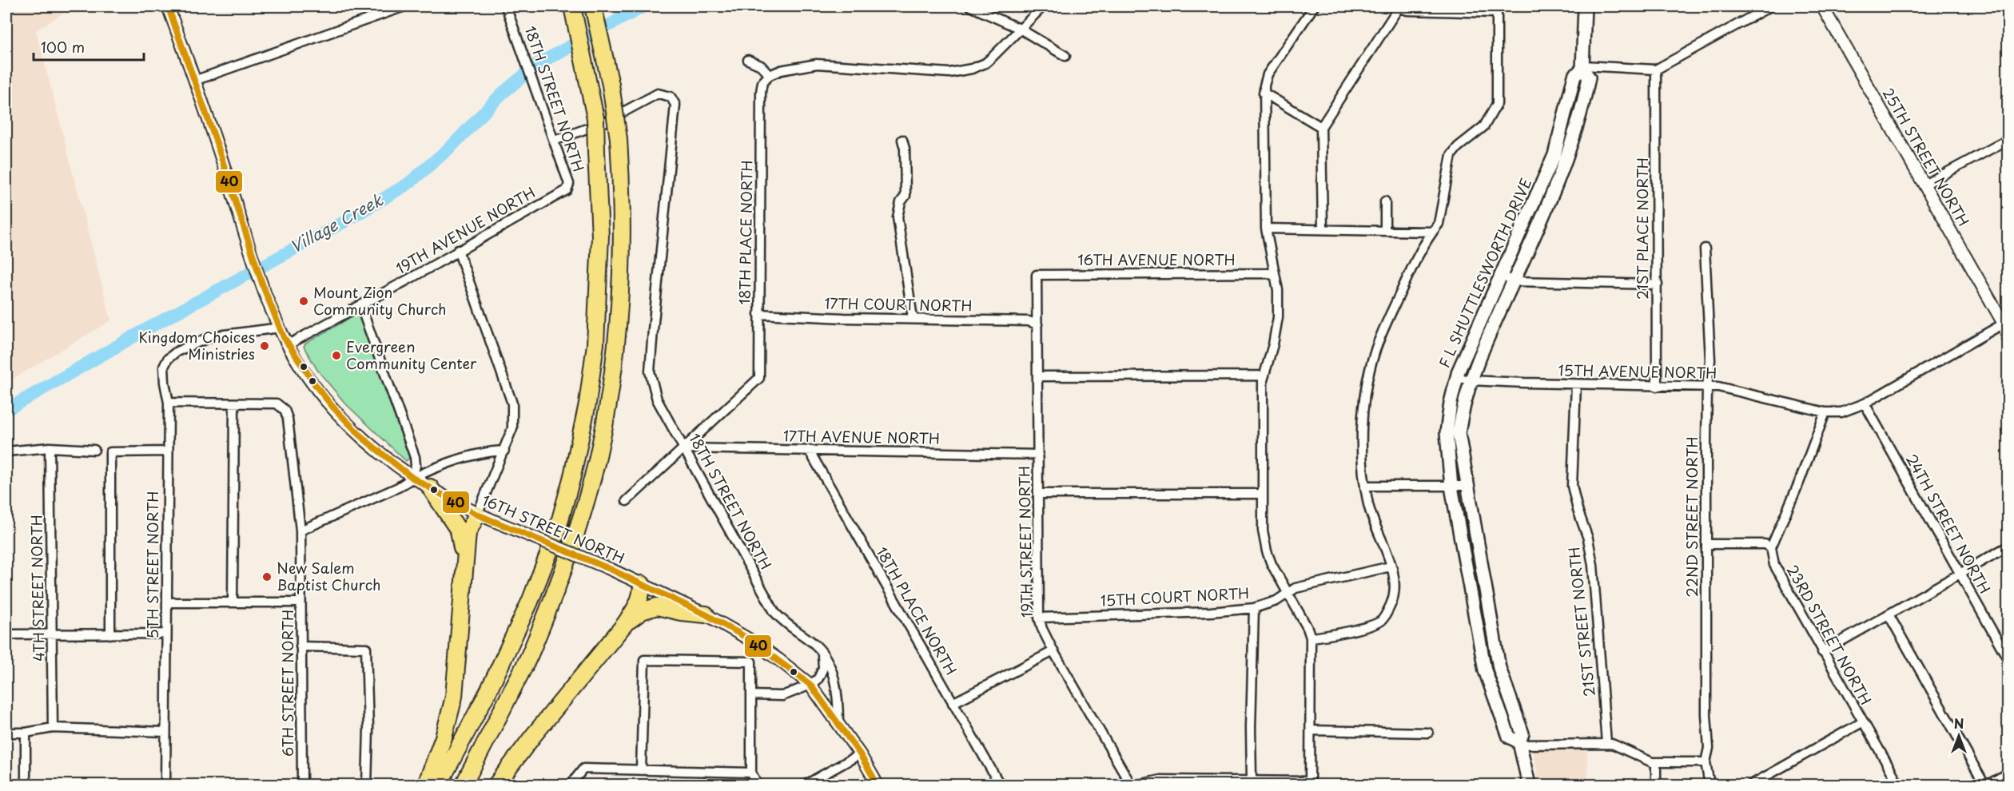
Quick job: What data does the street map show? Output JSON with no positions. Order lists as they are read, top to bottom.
{
  "streets": {
    "main road": ["F L SHUTTLESWORTH DRIVE"],
    "street": [
      "18TH STREET NORTH",
      "25TH STREET NORTH",
      "21ST PLACE NORTH",
      "19TH AVENUE NORTH",
      "18TH PLACE NORTH",
      "16TH AVENUE NORTH",
      "17TH COURT NORTH",
      "15TH AVENUE NORTH",
      "17TH AVENUE NORTH",
      "22ND STREET NORTH",
      "24TH STREET NORTH",
      "16TH STREET NORTH",
      "19TH STREET NORTH",
      "5TH STREET NORTH",
      "4TH STREET NORTH",
      "15TH COURT NORTH",
      "21ST STREET NORTH",
      "23RD STREET NORTH",
      "6TH STREET NORTH"
    ]
  },
  "crossings": [
    ["18TH STREET NORTH", "19TH AVENUE NORTH"],
    ["18TH STREET NORTH", "18TH PLACE NORTH"],
    ["18TH STREET NORTH", "17TH AVENUE NORTH"],
    ["18TH STREET NORTH", "16TH STREET NORTH"],
    ["25TH STREET NORTH", "15TH AVENUE NORTH"],
    ["21ST PLACE NORTH", "15TH AVENUE NORTH"],
    ["19TH AVENUE NORTH", "16TH STREET NORTH"],
    ["18TH PLACE NORTH", "17TH COURT NORTH"],
    ["18TH PLACE NORTH", "17TH AVENUE NORTH"],
    ["16TH AVENUE NORTH", "19TH STREET NORTH"],
    ["F L SHUTTLESWORTH DRIVE", "15TH AVENUE NORTH"],
    ["17TH COURT NORTH", "19TH STREET NORTH"],
    ["15TH AVENUE NORTH", "22ND STREET NORTH"],
    ["15TH AVENUE NORTH", "24TH STREET NORTH"],
    ["15TH AVENUE NORTH", "21ST STREET NORTH"],
    ["17TH AVENUE NORTH", "19TH STREET NORTH"],
    ["16TH STREET NORTH", "5TH STREET NORTH"],
    ["19TH STREET NORTH", "15TH COURT NORTH"]
  ],
  "water": ["Village Creek"],
  "places": [
    "Mount Zion Community Church",
    "Kingdom Choices Ministries",
    "Evergreen Community Center",
    "New Salem Baptist Church"
  ],
  "lines": ["transit line 40"],
  "scale_bar": "100 m",
  "north": "top"
}
